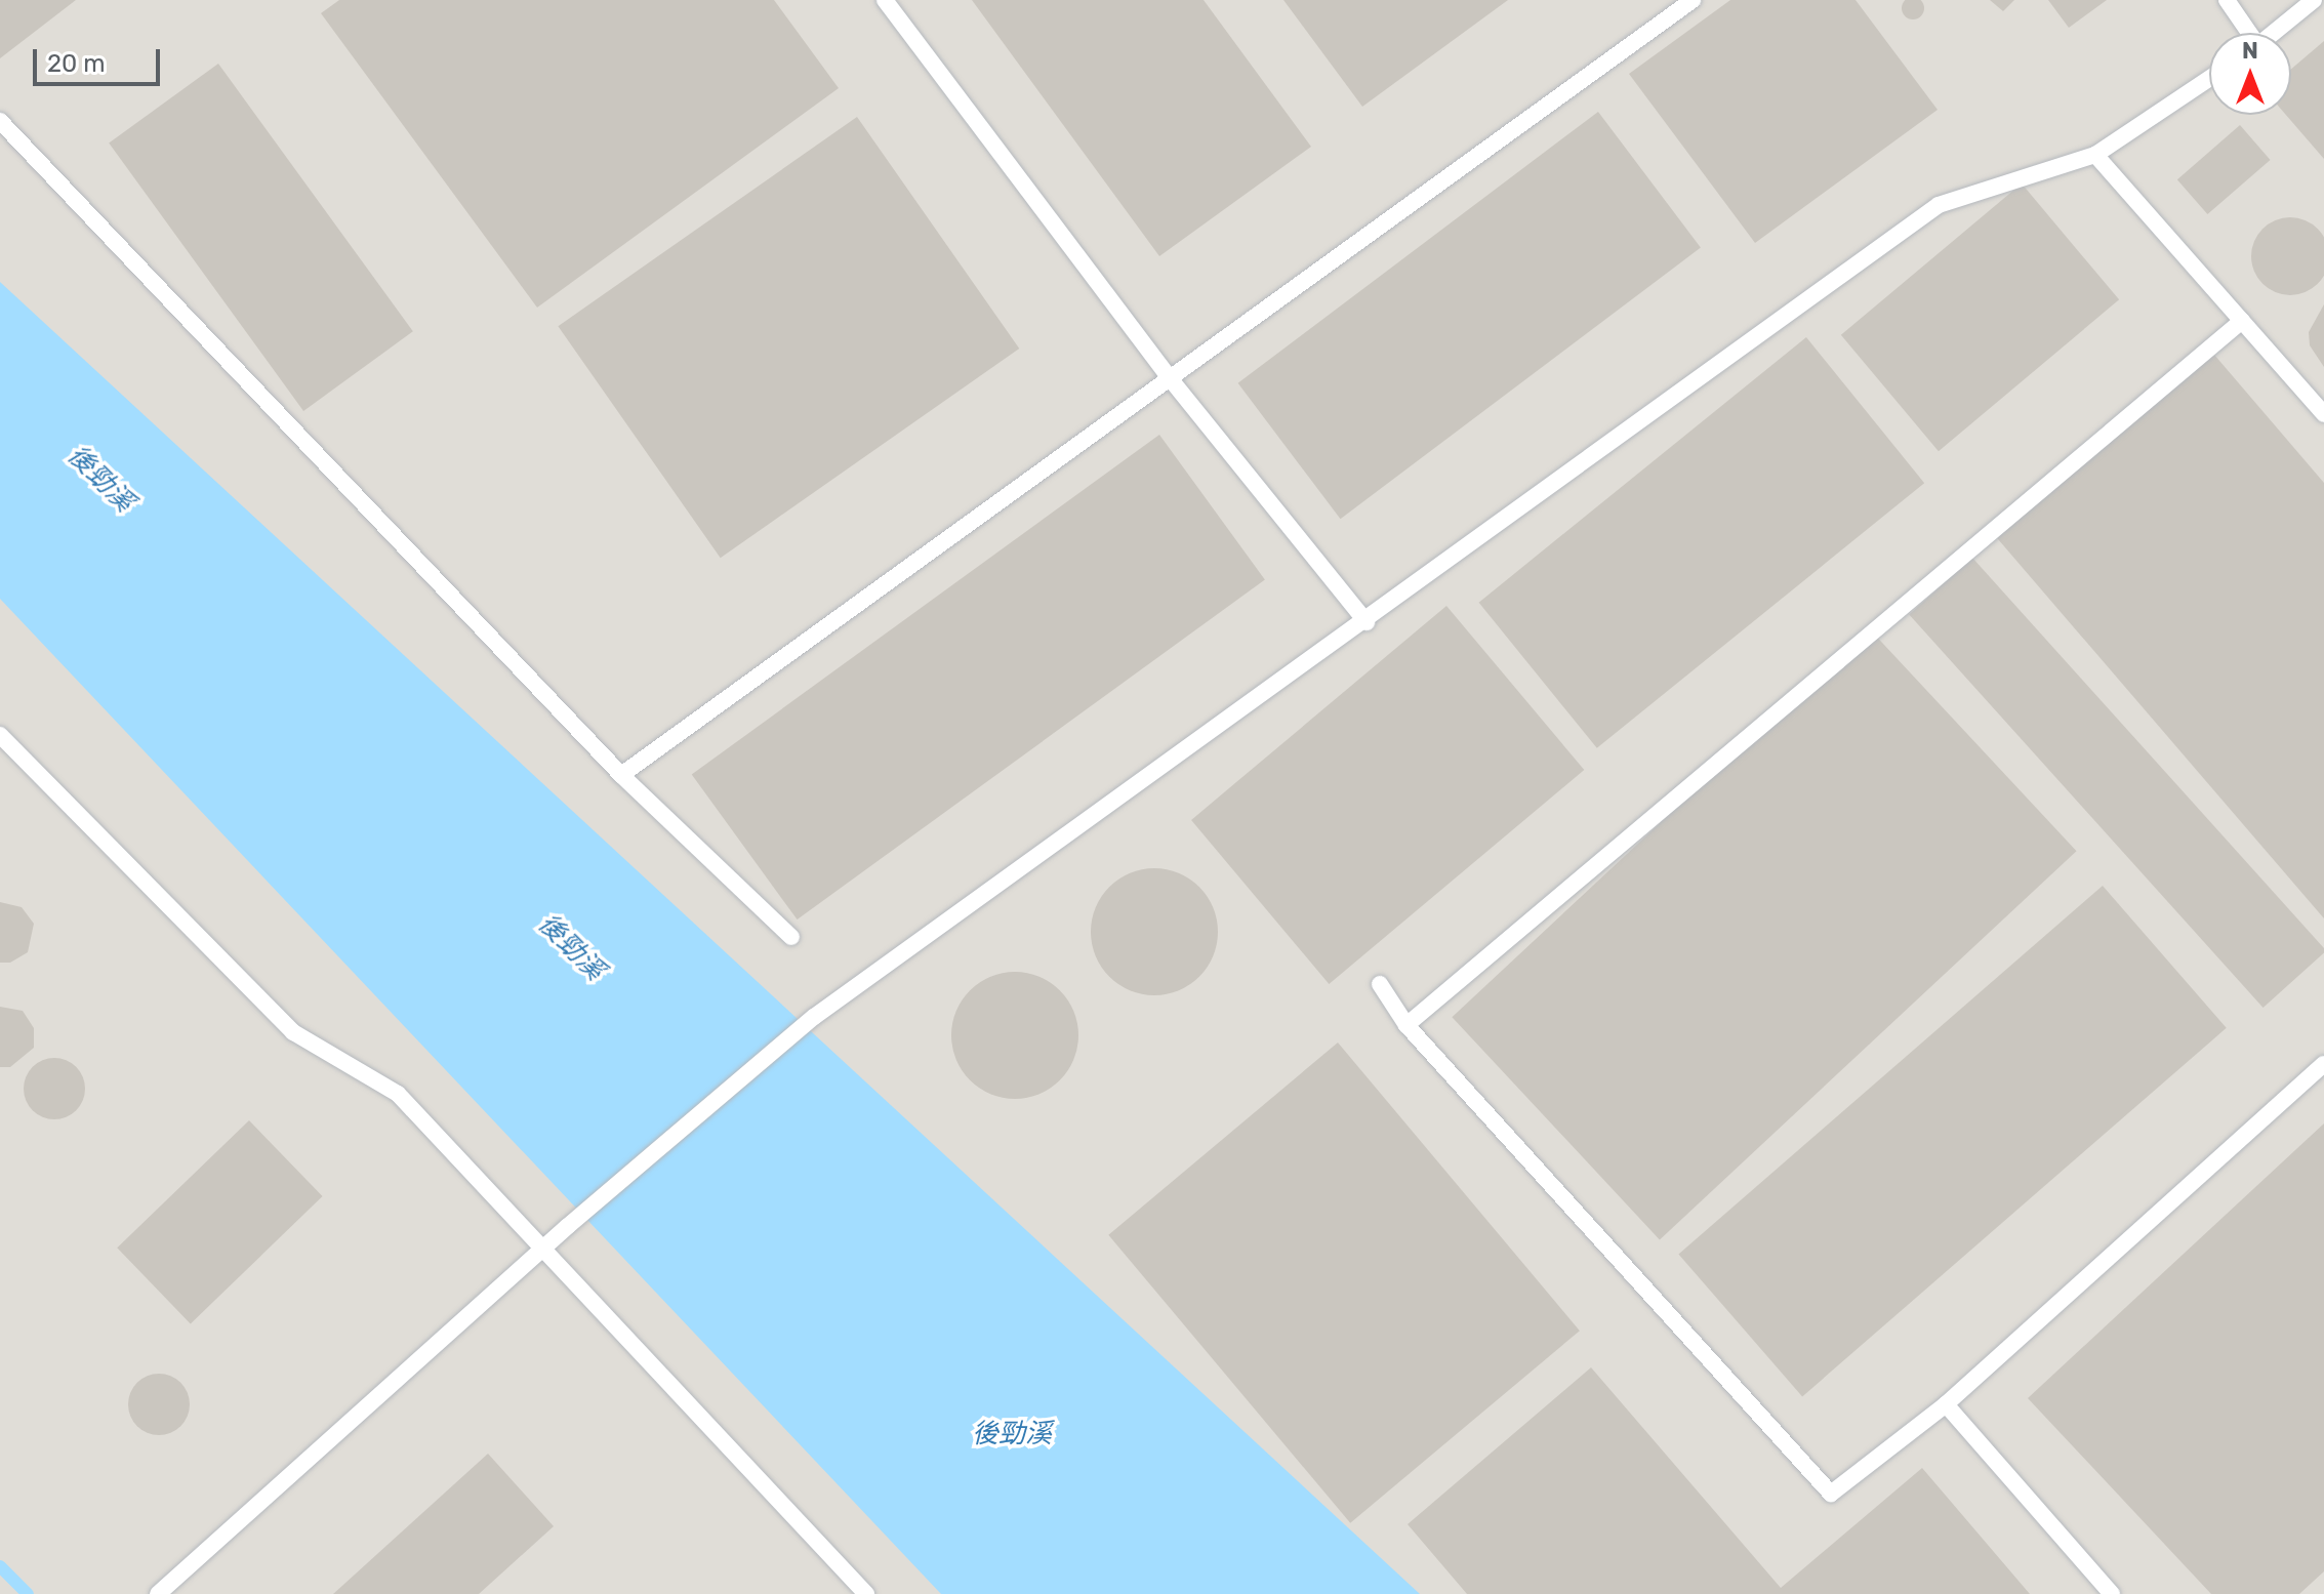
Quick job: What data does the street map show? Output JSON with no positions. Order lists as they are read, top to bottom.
{
  "water": ["後勁溪"],
  "scale_bar": "20 m",
  "north": "top"
}
